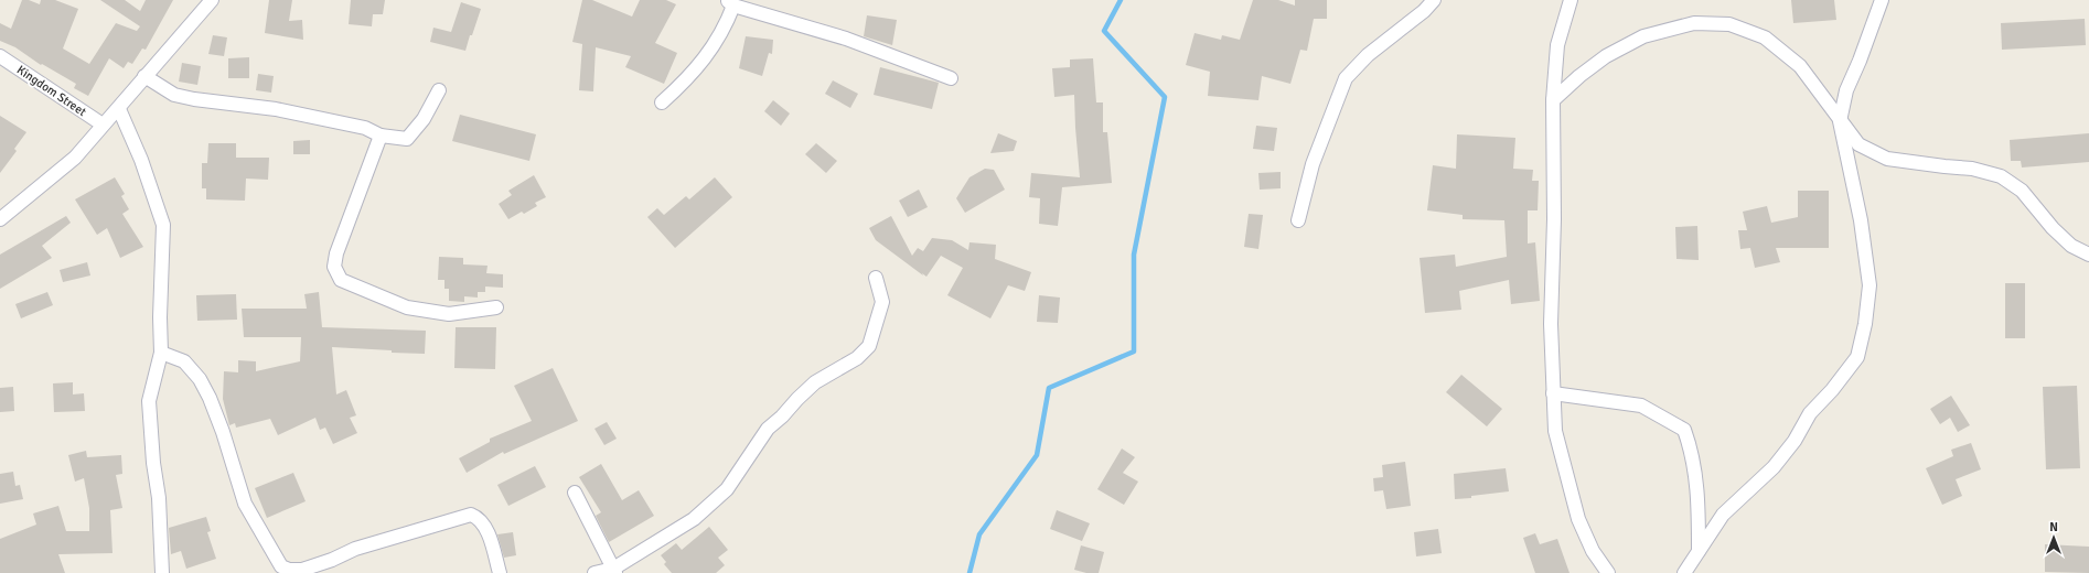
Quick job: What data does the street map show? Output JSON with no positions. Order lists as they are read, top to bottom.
{
  "streets": {
    "street": ["Kingdom Street"]
  },
  "north": "top"
}
